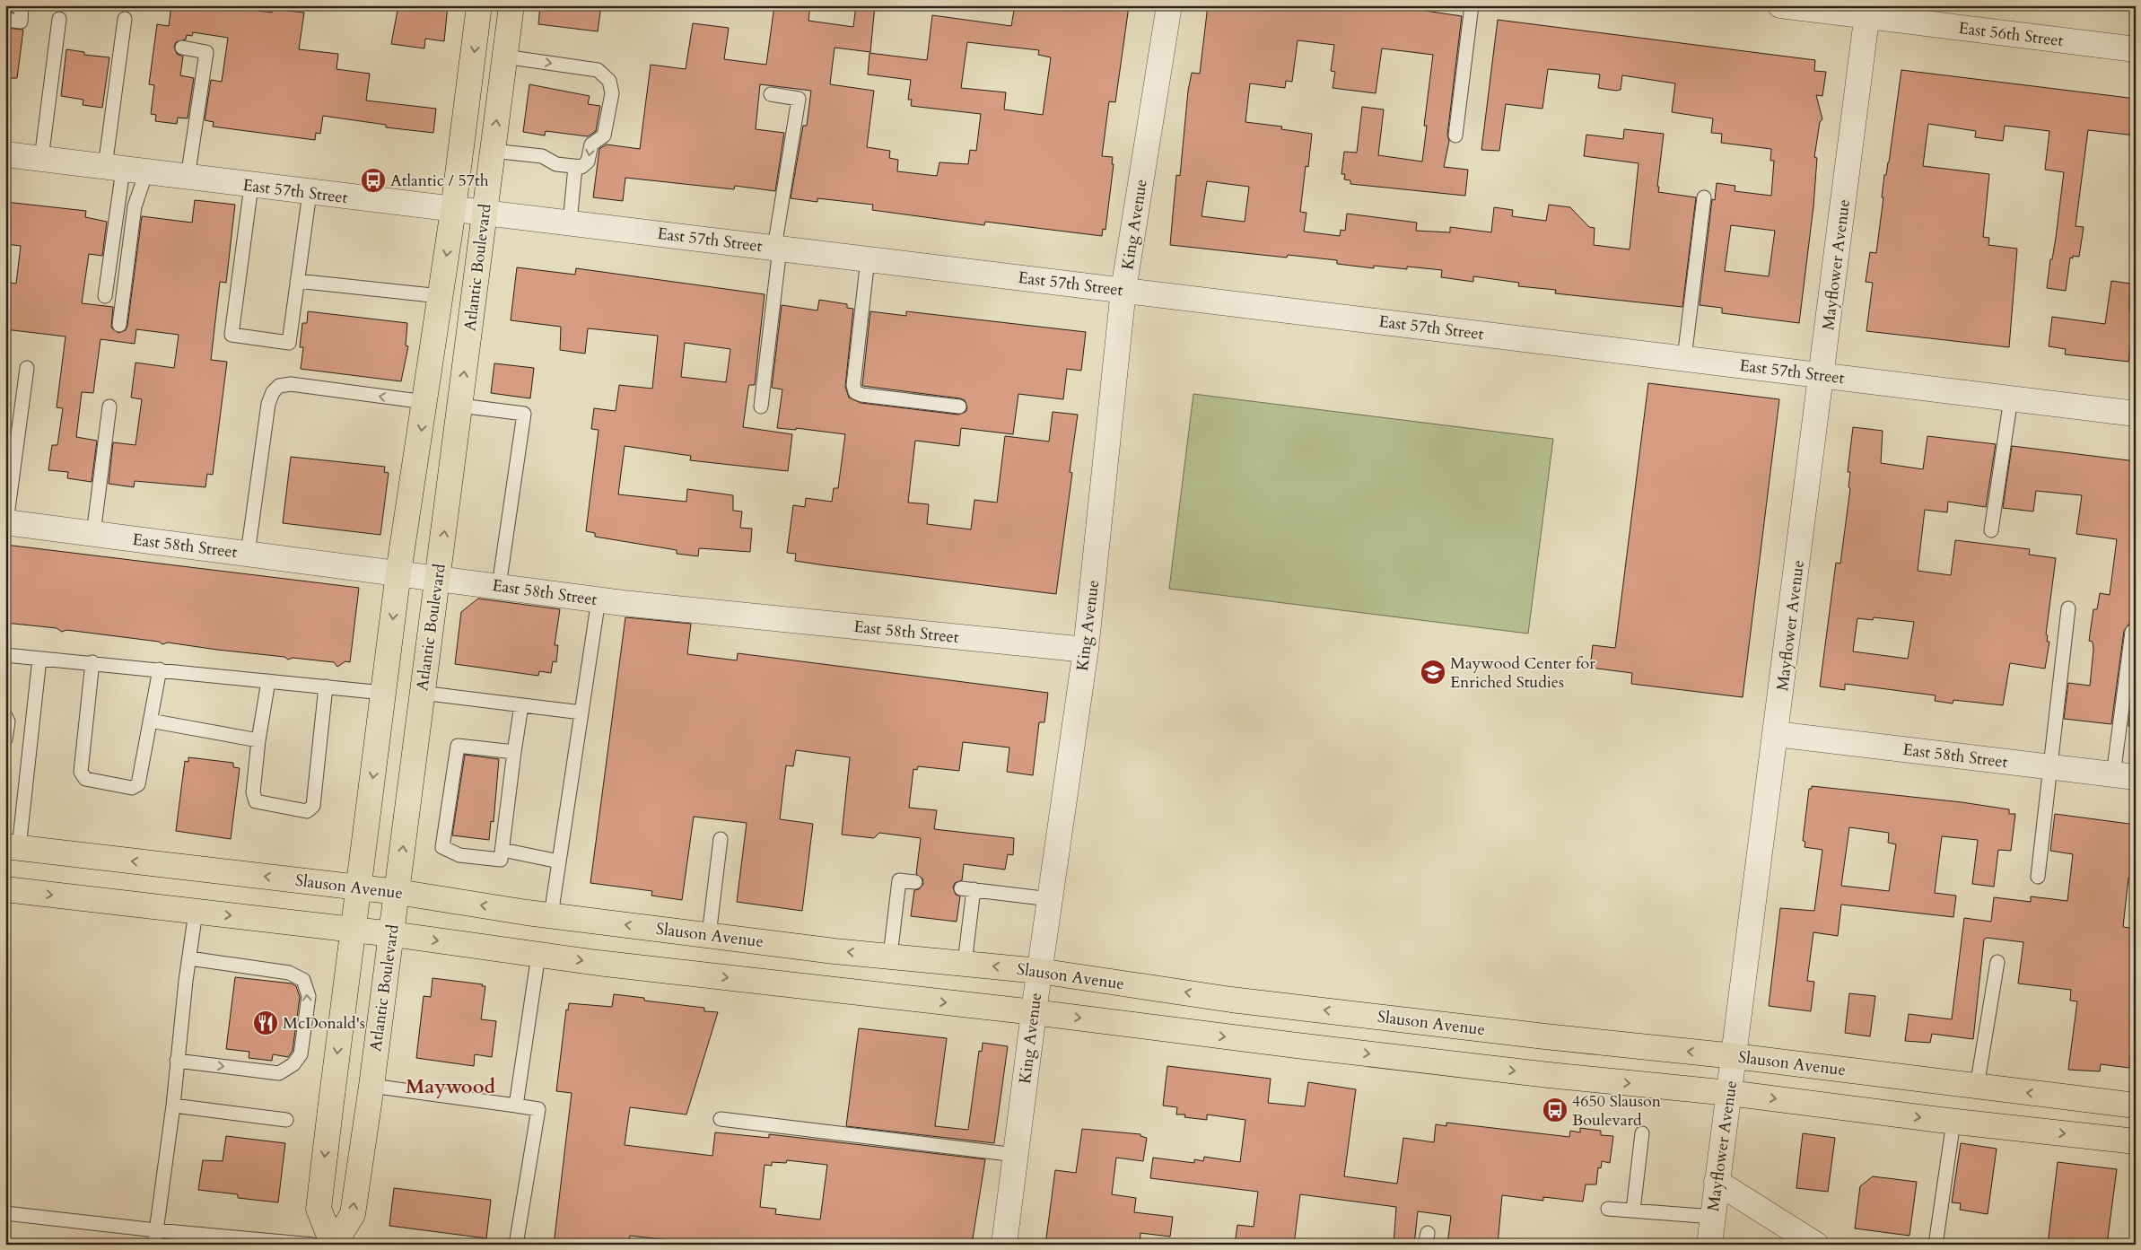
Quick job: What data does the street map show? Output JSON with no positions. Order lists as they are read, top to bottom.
{
  "streets": {
    "main road": ["Atlantic Boulevard", "Slauson Avenue"],
    "street": [
      "East 56th Street",
      "East 57th Street",
      "King Avenue",
      "Mayflower Avenue",
      "East 58th Street"
    ]
  },
  "crossings": [
    ["East 56th Street", "Mayflower Avenue"],
    ["East 57th Street", "King Avenue"],
    ["East 57th Street", "Mayflower Avenue"],
    ["East 57th Street", "Atlantic Boulevard"],
    ["King Avenue", "East 58th Street"],
    ["King Avenue", "Slauson Avenue"],
    ["Mayflower Avenue", "East 58th Street"],
    ["Mayflower Avenue", "Slauson Avenue"],
    ["Atlantic Boulevard", "East 58th Street"],
    ["Atlantic Boulevard", "Slauson Avenue"]
  ],
  "districts": ["Maywood"],
  "places": {
    "bus stop": ["Atlantic / 57th", "4650 Slauson Boulevard"],
    "school or university": ["Maywood Center for Enriched Studies"],
    "restaurant": ["McDonald's"]
  }
}
